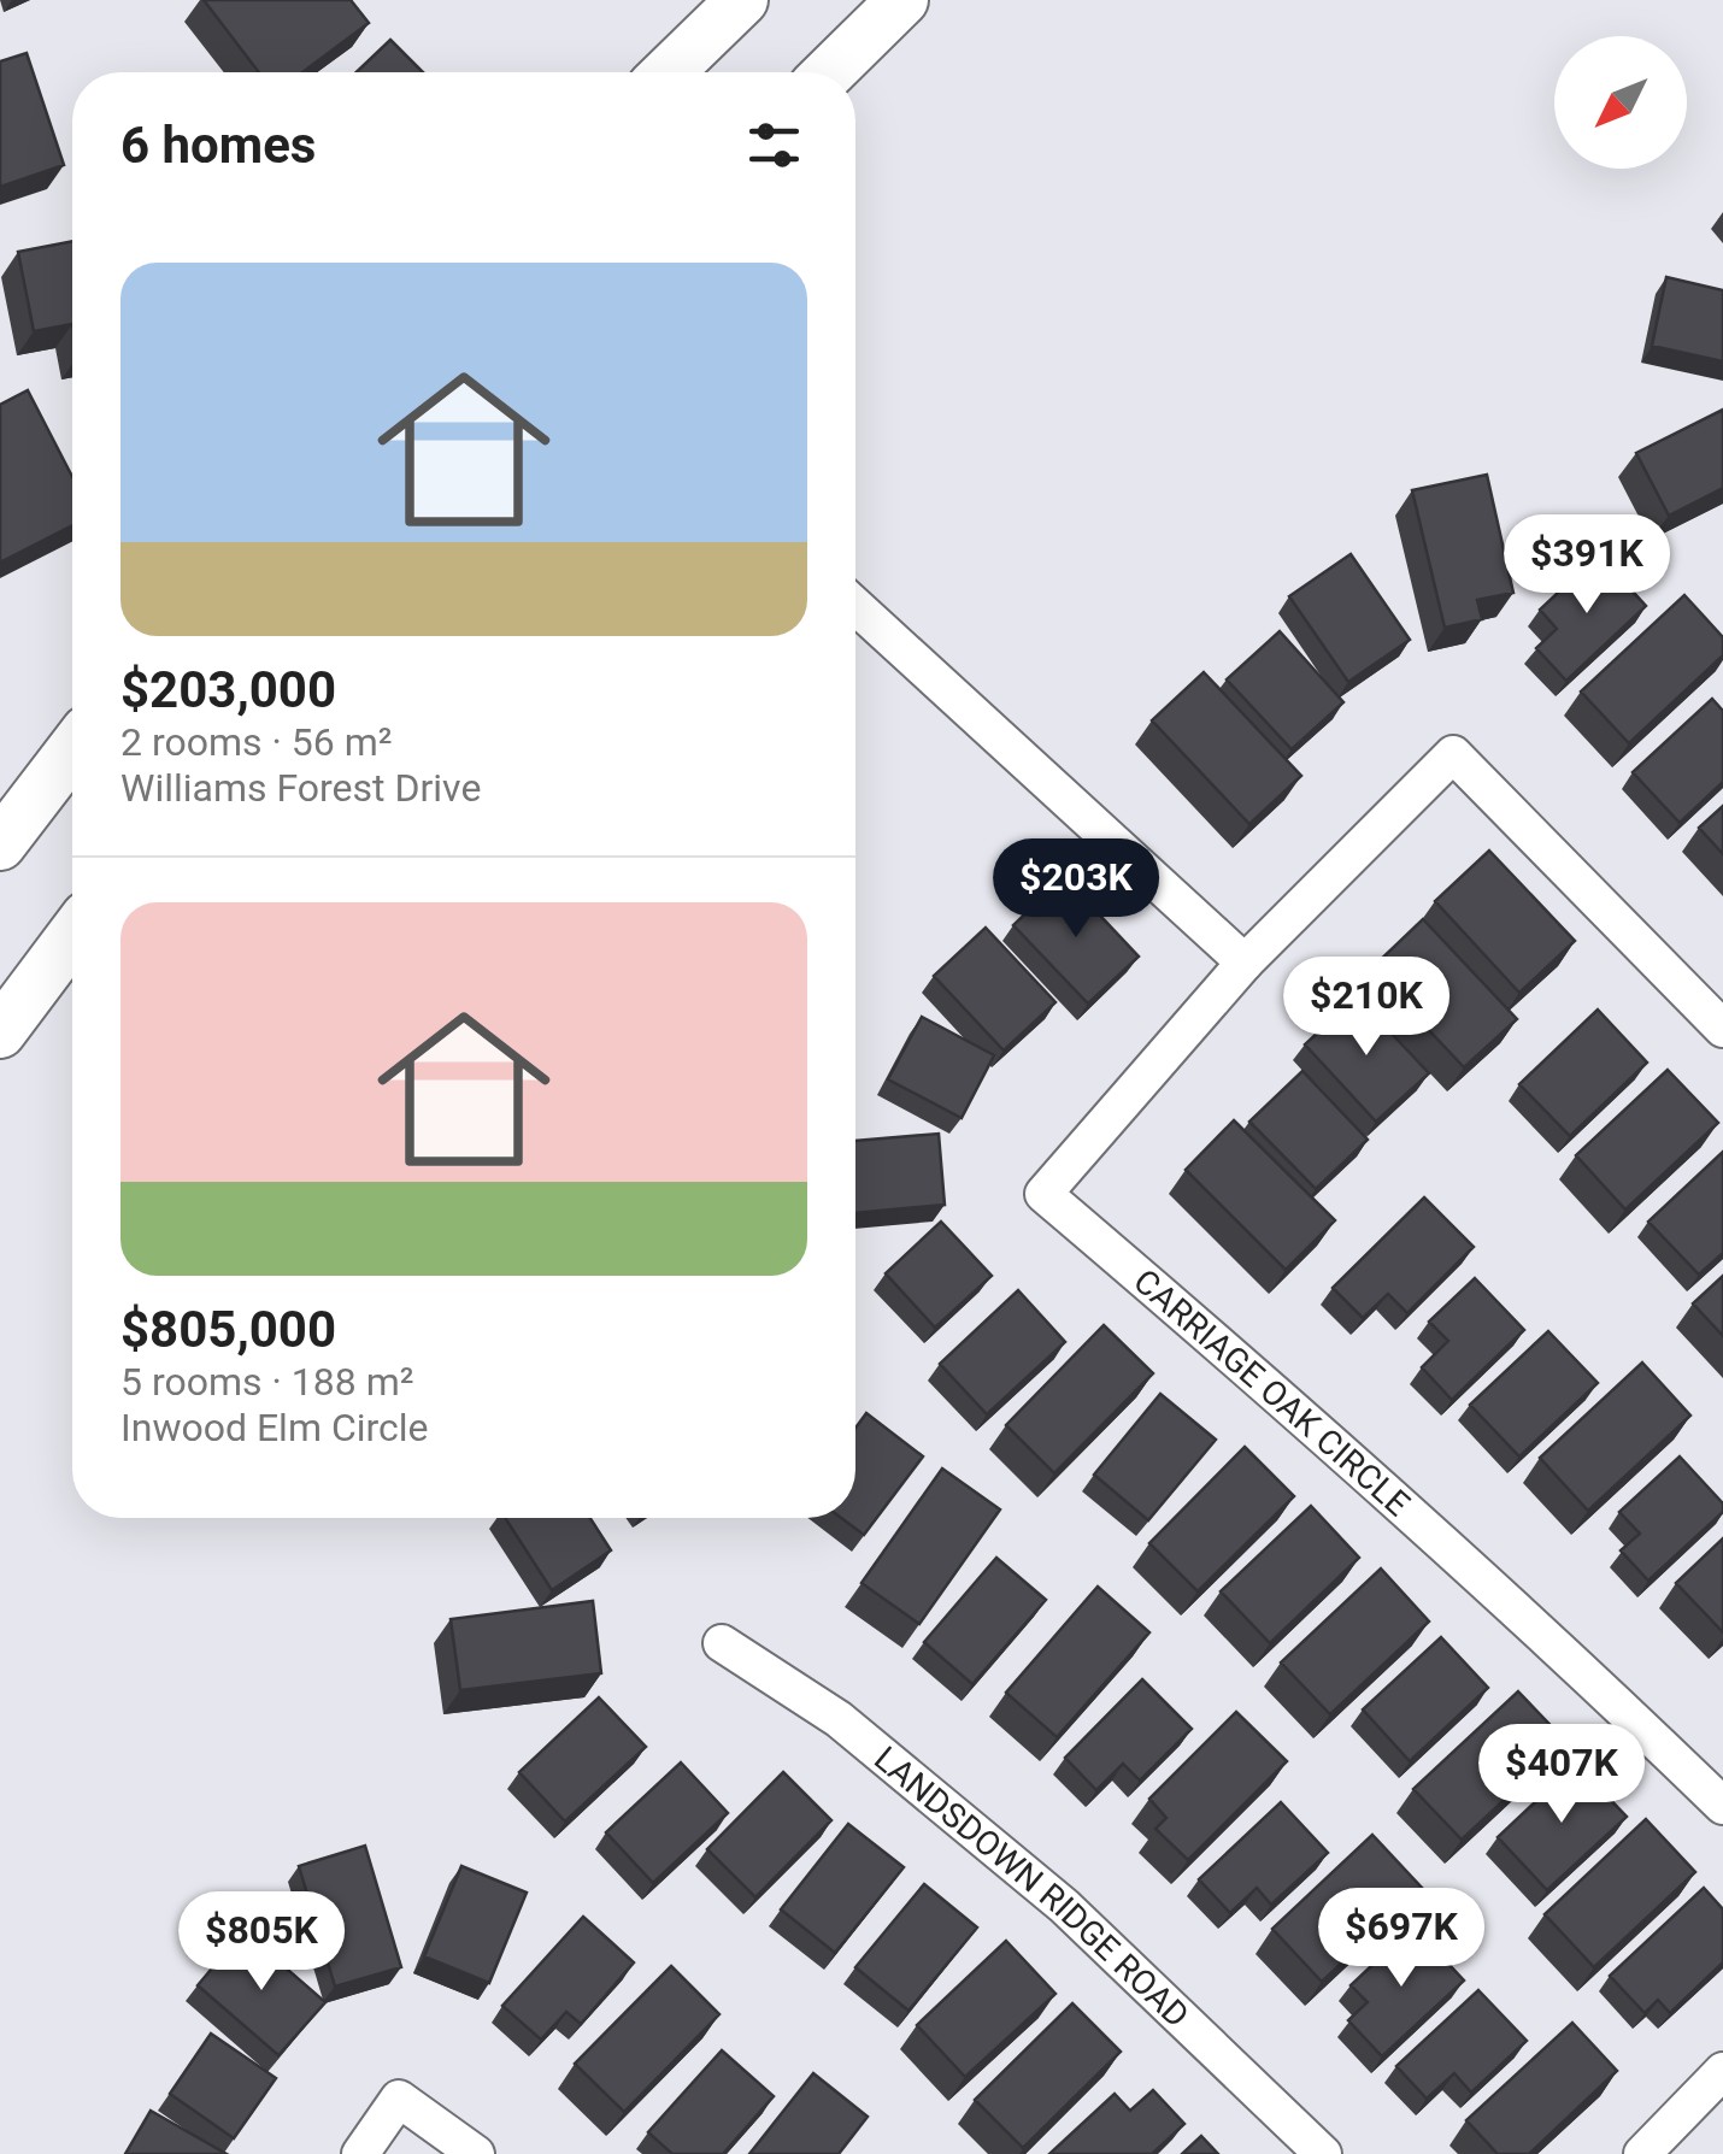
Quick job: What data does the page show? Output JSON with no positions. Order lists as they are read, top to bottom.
{
  "streets": {
    "street": ["CARRIAGE OAK CIRCLE", "LANDSDOWN RIDGE ROAD"]
  },
  "north": "bottom left",
  "page": {
    "heading": "6 homes",
    "list": [
      {
        "name": "$203,000",
        "note": "2 rooms · 56 m² · Williams Forest Drive"
      },
      {
        "name": "$805,000",
        "note": "5 rooms · 188 m² · Inwood Elm Circle"
      }
    ],
    "price": [
      "$391K",
      "$203K",
      "$210K",
      "$407K",
      "$697K",
      "$805K"
    ]
  }
}
